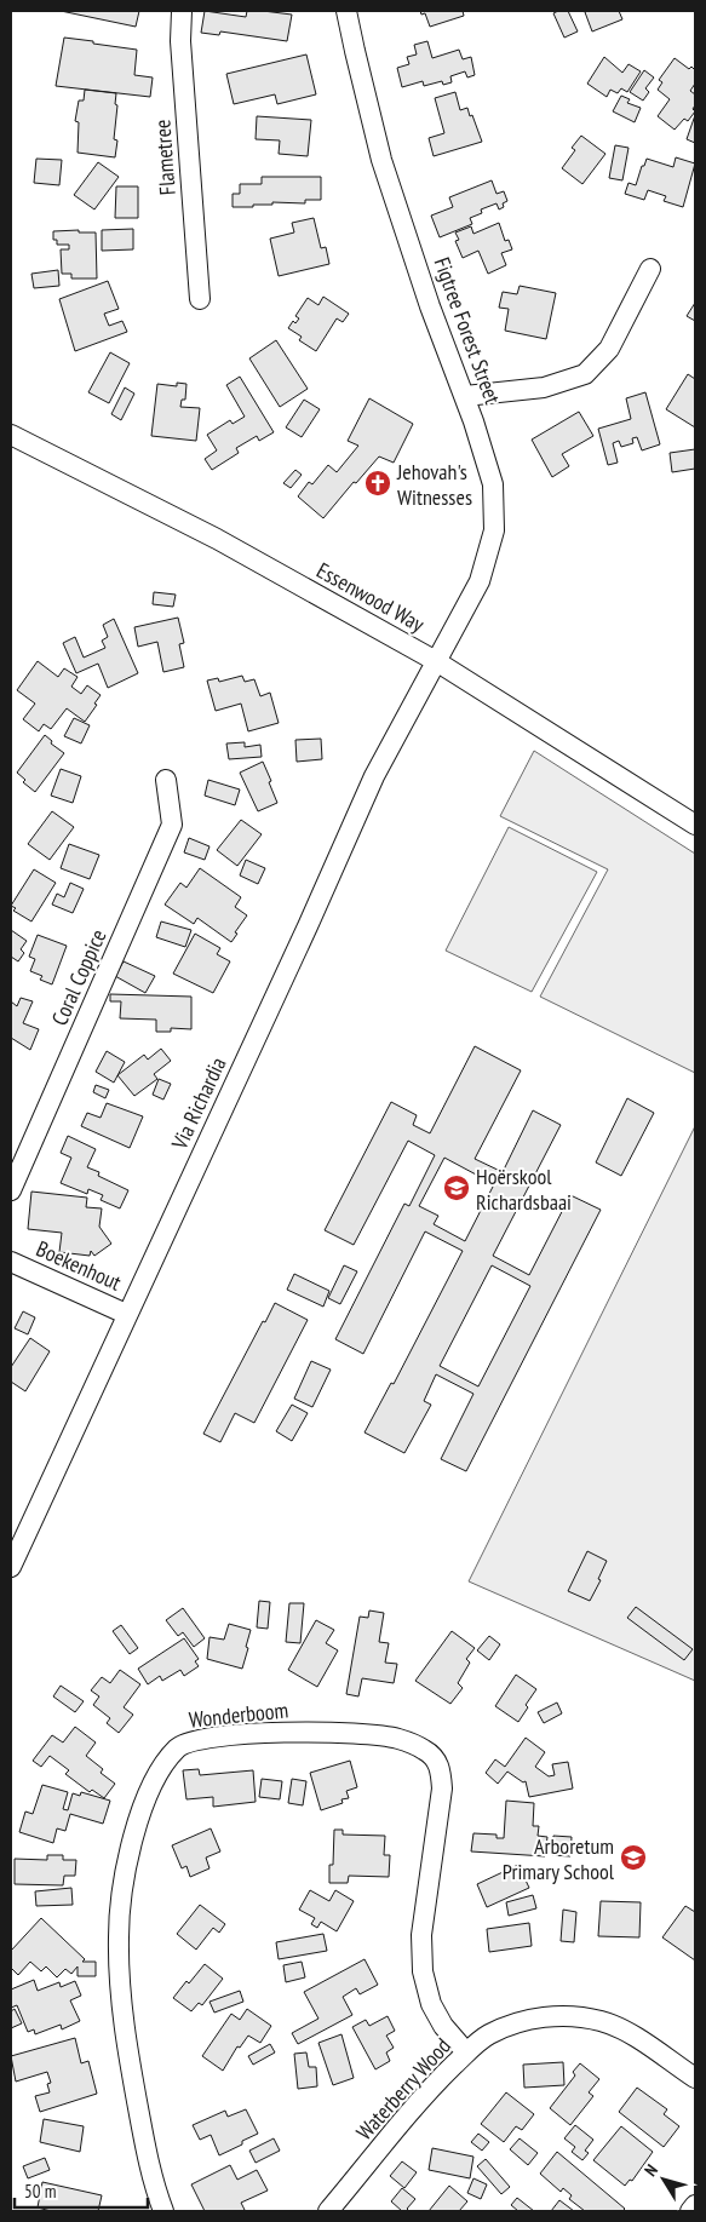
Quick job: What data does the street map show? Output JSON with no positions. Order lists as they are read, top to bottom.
{
  "streets": {
    "street": [
      "Flametree",
      "Figtree Forest Street",
      "Essenwood Way",
      "Coral Coppice",
      "Via Richardia",
      "Boekenhout",
      "Wonderboom",
      "Waterberry Wood"
    ]
  },
  "crossings": [
    ["Figtree Forest Street", "Essenwood Way"],
    ["Figtree Forest Street", "Via Richardia"],
    ["Essenwood Way", "Via Richardia"],
    ["Via Richardia", "Boekenhout"],
    ["Wonderboom", "Waterberry Wood"]
  ],
  "places": {
    "church": ["Jehovah's Witnesses"],
    "school or university": ["Hoërskool Richardsbaai", "Arboretum Primary School"]
  },
  "scale_bar": "50 m",
  "north": "top left"
}
